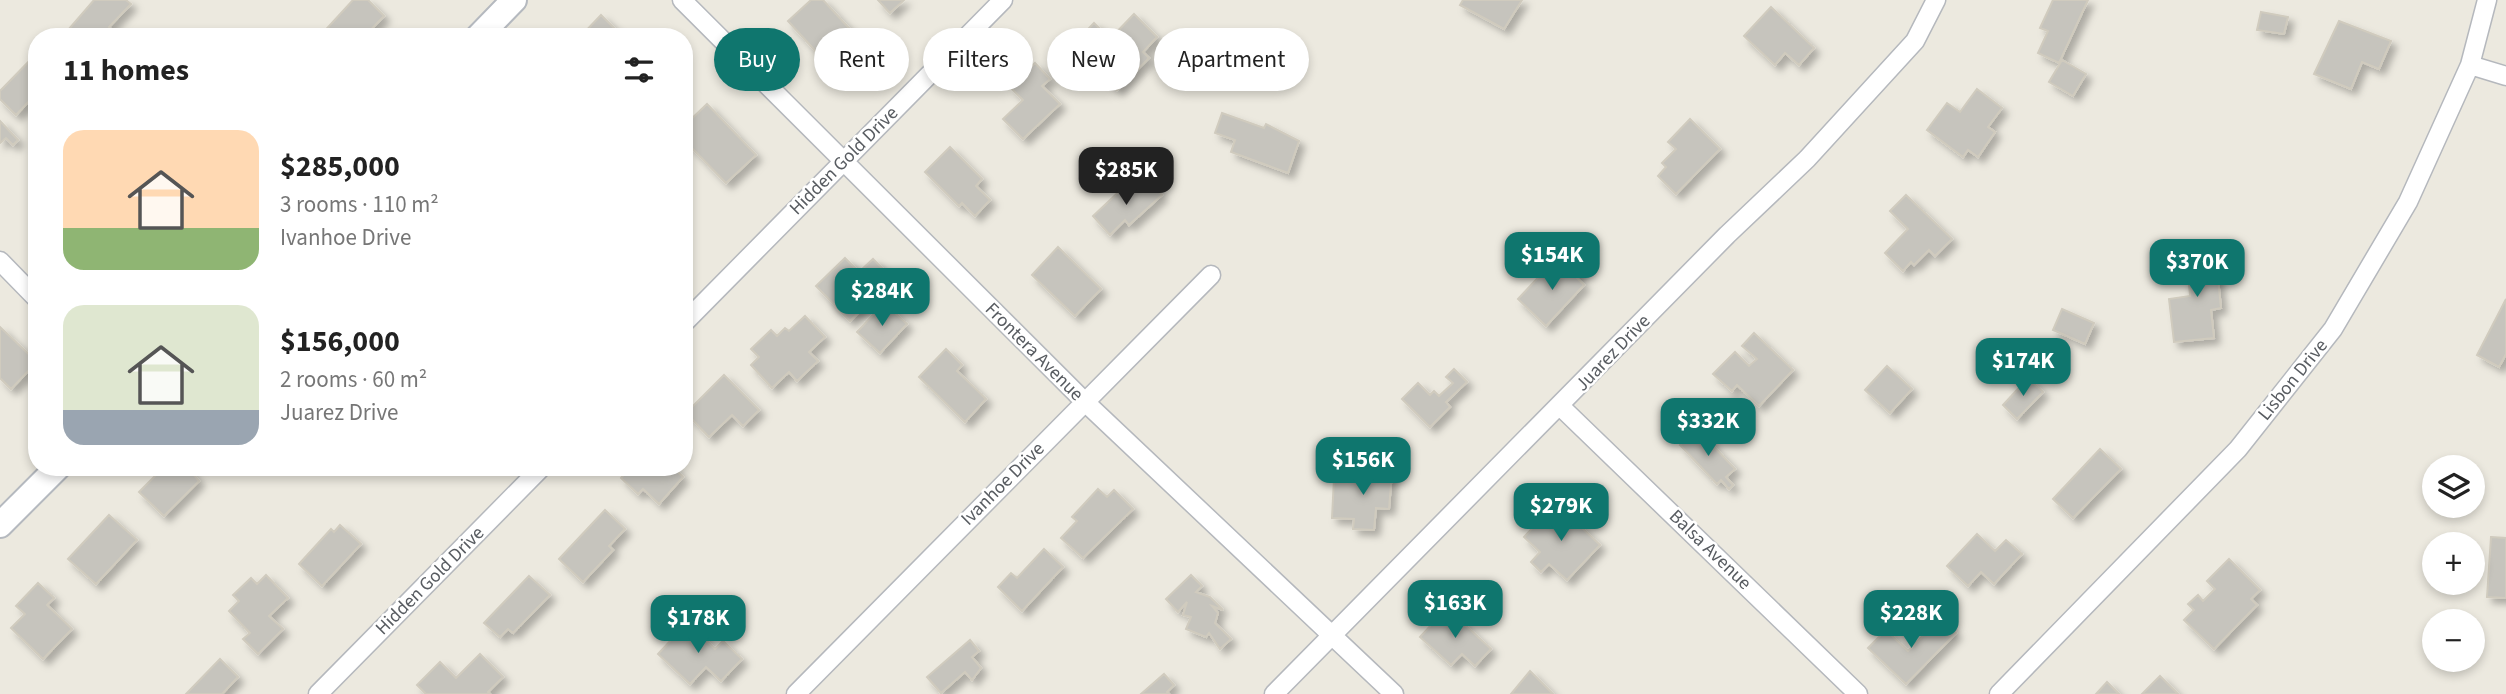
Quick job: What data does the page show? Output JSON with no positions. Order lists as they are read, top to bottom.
{
  "streets": {
    "street": [
      "Hidden Gold Drive",
      "Frontera Avenue",
      "Juarez Drive",
      "Lisbon Drive",
      "Ivanhoe Drive",
      "Balsa Avenue"
    ]
  },
  "crossings": [
    ["Hidden Gold Drive", "Frontera Avenue"],
    ["Frontera Avenue", "Juarez Drive"],
    ["Frontera Avenue", "Ivanhoe Drive"],
    ["Juarez Drive", "Balsa Avenue"]
  ],
  "page": {
    "chip": [
      "Buy",
      "Rent",
      "Filters",
      "New",
      "Apartment"
    ],
    "heading": "11 homes",
    "list": [
      {
        "name": "$285,000",
        "note": "3 rooms · 110 m² · Ivanhoe Drive"
      },
      {
        "name": "$156,000",
        "note": "2 rooms · 60 m² · Juarez Drive"
      }
    ],
    "price": [
      "$285K",
      "$154K",
      "$370K",
      "$284K",
      "$174K",
      "$332K",
      "$156K",
      "$279K",
      "$163K",
      "$228K",
      "$178K"
    ],
    "map_buttons": ["+", "−"]
  }
}
